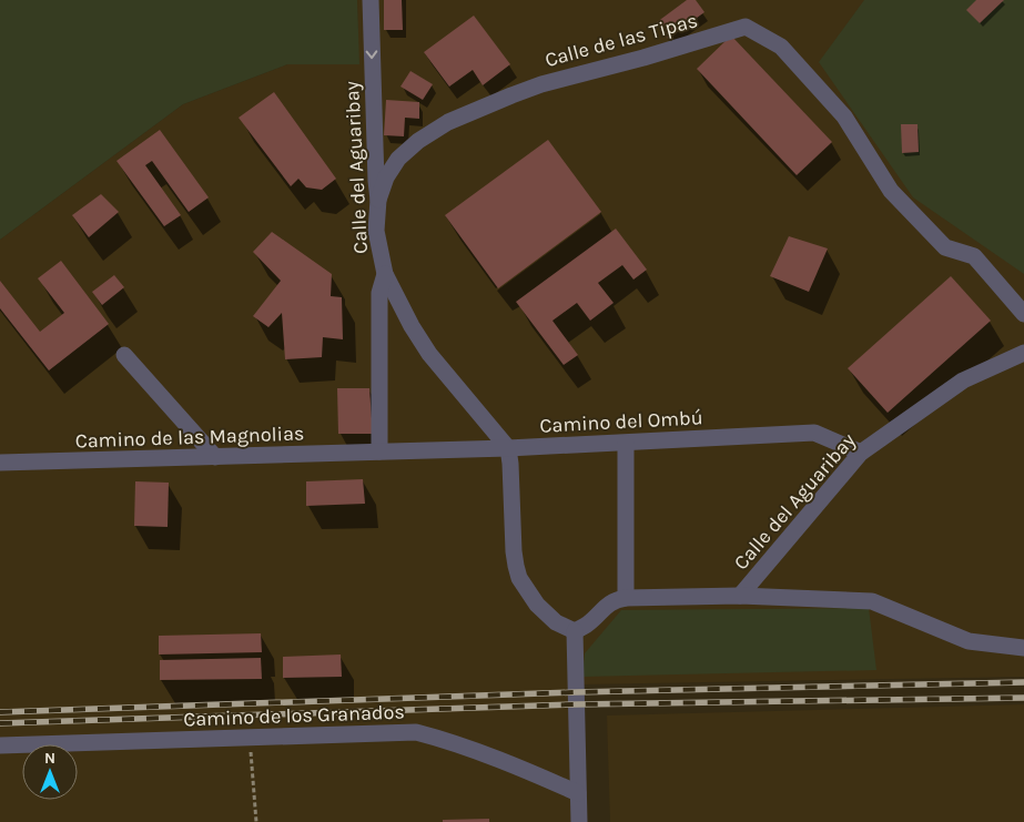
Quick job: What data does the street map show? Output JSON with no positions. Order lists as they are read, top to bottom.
{
  "streets": {
    "lane": [
      "Calle de las Tipas",
      "Calle del Aguaribay",
      "Camino del Ombú",
      "Camino de las Magnolias",
      "Camino de los Granados"
    ]
  },
  "crossings": [
    ["Calle de las Tipas", "Calle del Aguaribay"],
    ["Calle del Aguaribay", "Camino del Ombú"],
    ["Camino del Ombú", "Camino de las Magnolias"]
  ],
  "north": "top"
}
